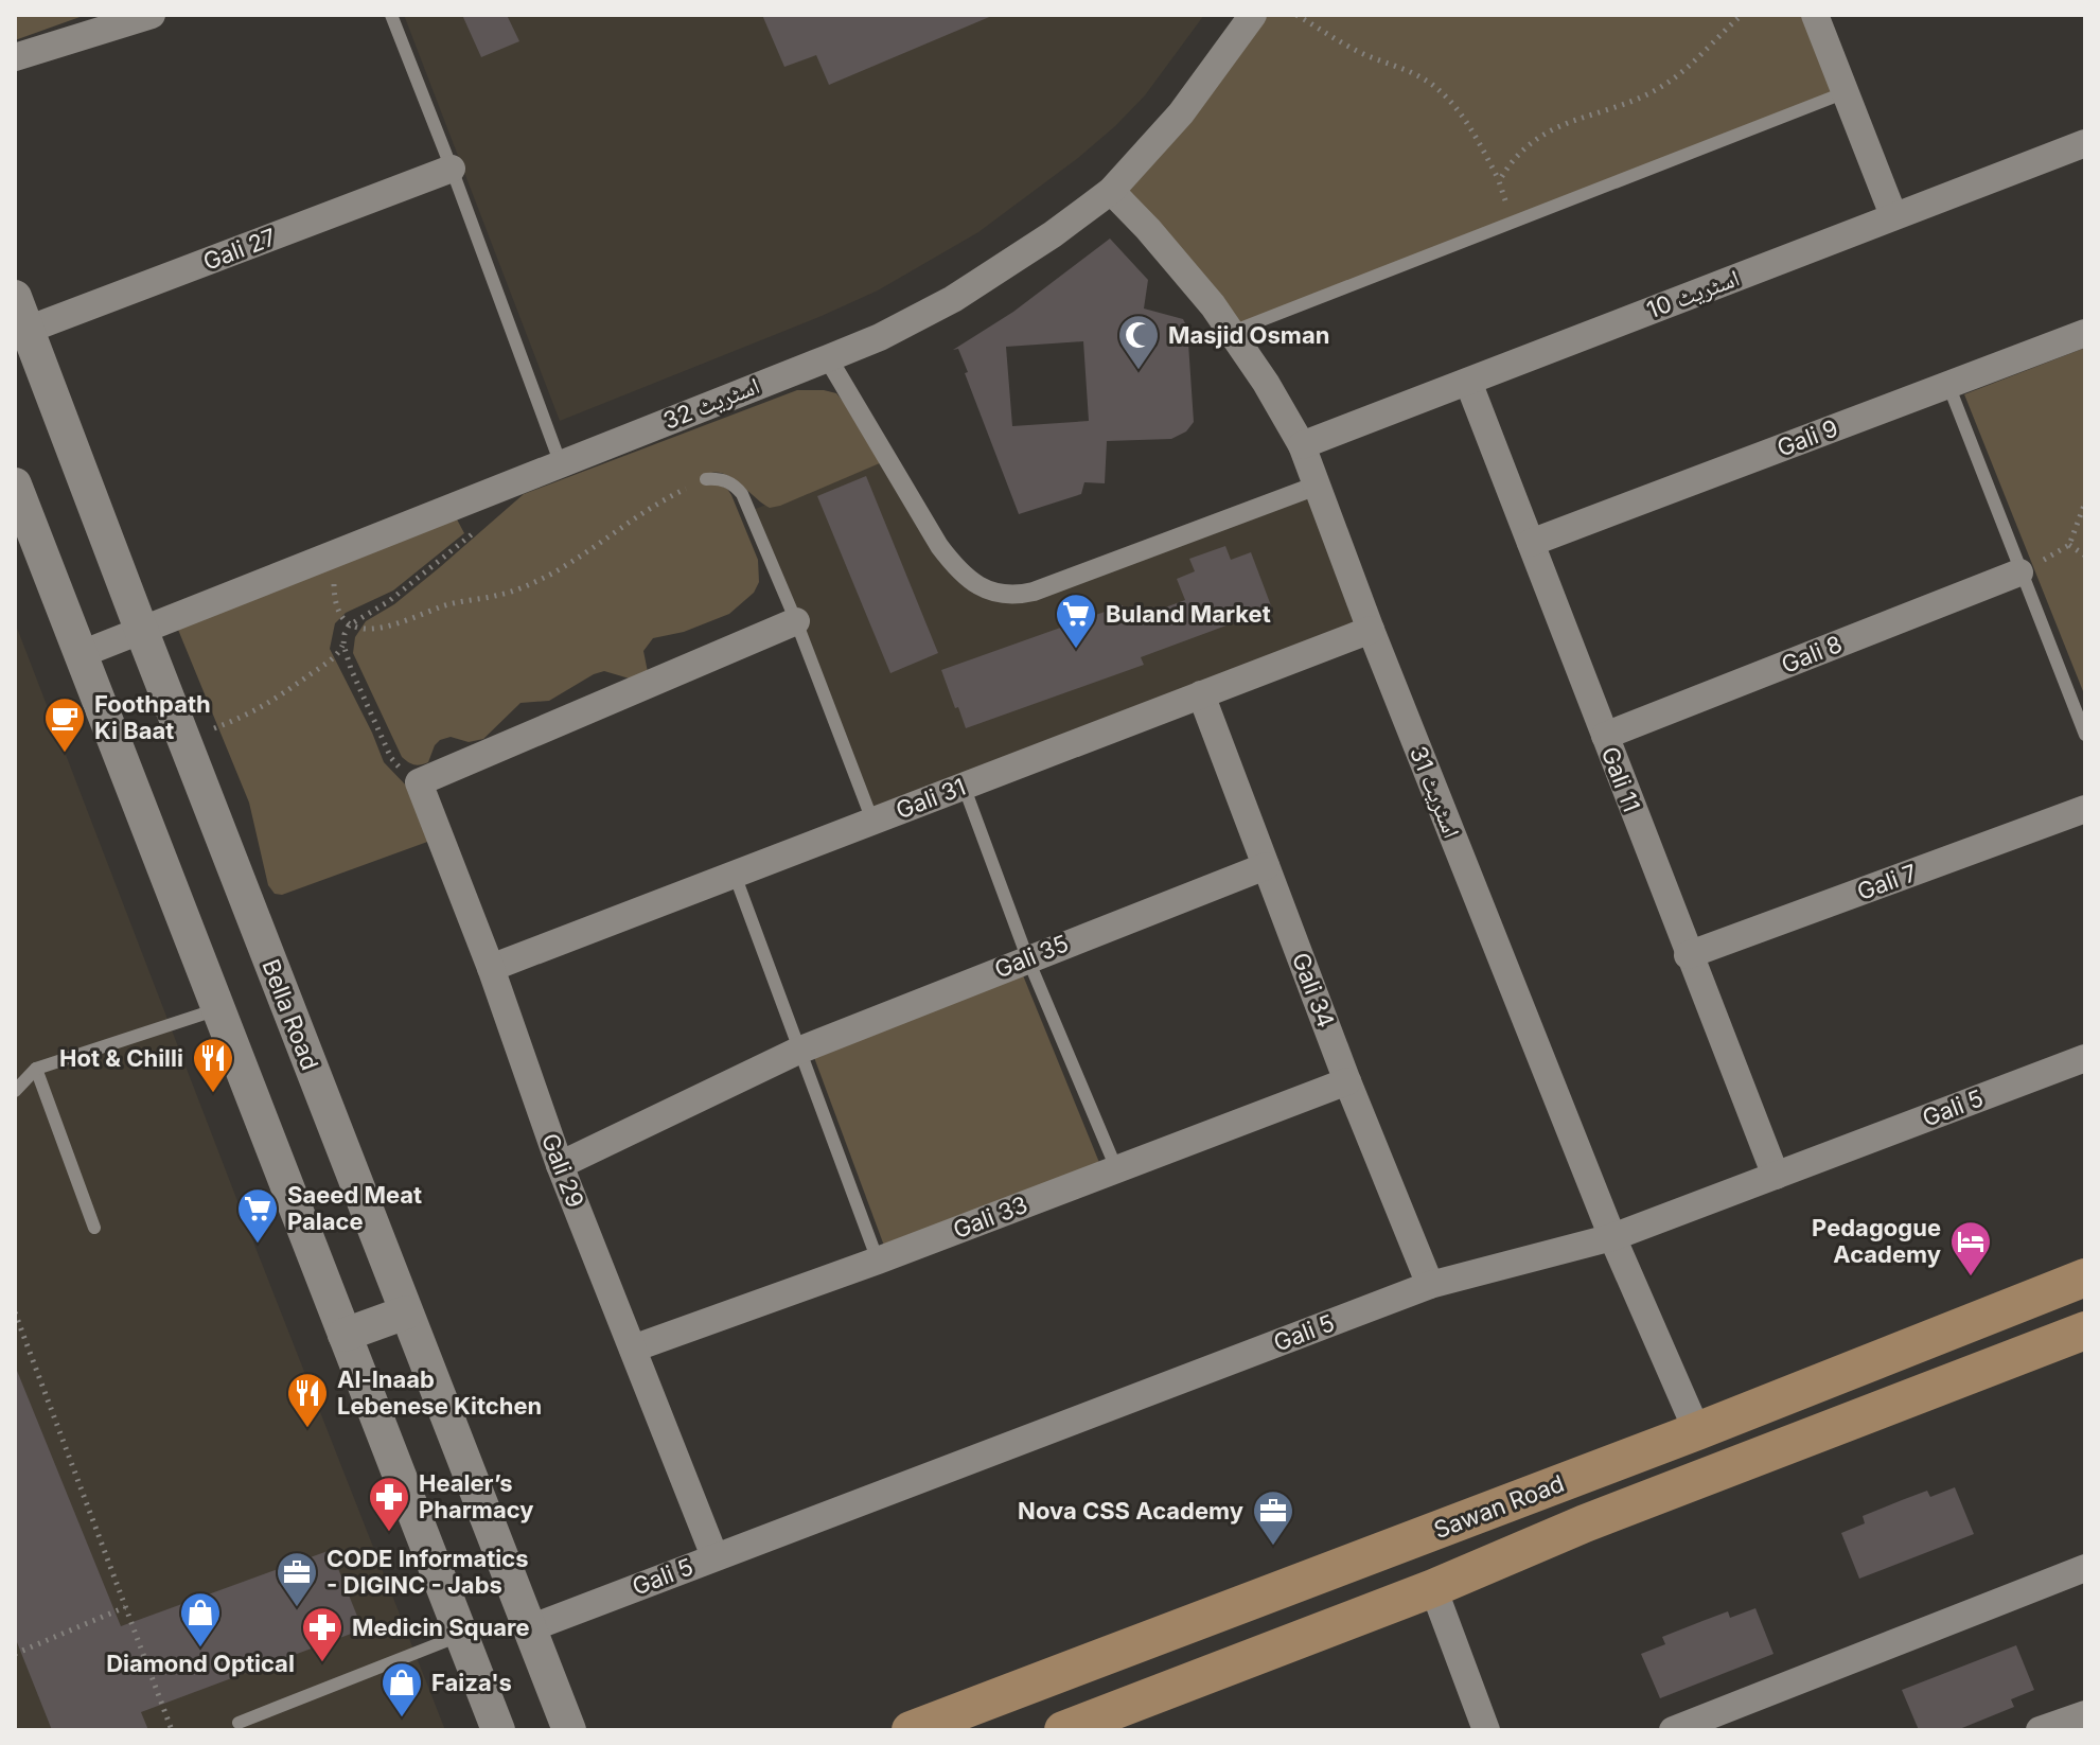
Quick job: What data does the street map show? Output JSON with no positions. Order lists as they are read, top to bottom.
{
  "streets": {
    "main road": ["Sawan Road"],
    "street": [
      "Gali 27",
      "اسٹریٹ 10",
      "اسٹریٹ 32",
      "Gali 9",
      "Gali 8",
      "Gali 11",
      "اسٹریٹ 31",
      "Gali 31",
      "Gali 7",
      "Gali 35",
      "Gali 34",
      "Bella Road",
      "Gali 5",
      "Gali 29",
      "Gali 33"
    ]
  },
  "crossings": [
    ["Gali 27", "Bella Road"],
    ["اسٹریٹ 10", "Gali 11"],
    ["اسٹریٹ 10", "اسٹریٹ 31"],
    ["اسٹریٹ 32", "اسٹریٹ 31"],
    ["اسٹریٹ 32", "Bella Road"],
    ["Gali 9", "Gali 11"],
    ["Gali 8", "Gali 11"],
    ["Gali 11", "Gali 7"],
    ["Gali 11", "Gali 5"],
    ["اسٹریٹ 31", "Gali 31"],
    ["اسٹریٹ 31", "Gali 5"],
    ["اسٹریٹ 31", "Sawan Road"],
    ["Gali 31", "Gali 34"],
    ["Gali 31", "Gali 29"],
    ["Gali 35", "Gali 34"],
    ["Gali 35", "Gali 29"],
    ["Gali 34", "Gali 5"],
    ["Gali 34", "Gali 33"],
    ["Bella Road", "Gali 5"],
    ["Gali 5", "Gali 29"],
    ["Gali 29", "Gali 33"]
  ],
  "places": {
    "mosque": ["Masjid Osman"],
    "supermarket": ["Buland Market", "Saeed Meat Palace"],
    "cafe": ["Foothpath Ki Baat"],
    "restaurant": ["Hot & Chilli", "Al-Inaab Lebenese Kitchen"],
    "hotel": ["Pedagogue Academy"],
    "pharmacy": ["Healer’s Pharmacy", "Medicin Square"],
    "office": ["Nova CSS Academy", "CODE Informatics - DIGINC - Jabs"],
    "shop": ["Diamond Optical", "Faiza's"]
  }
}
